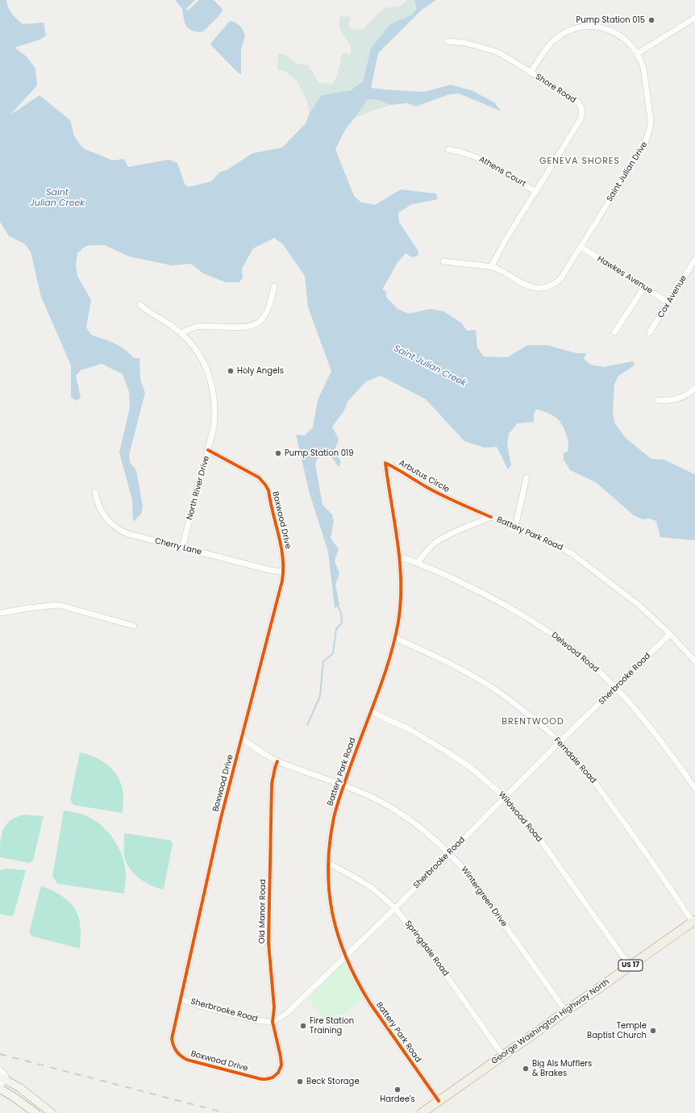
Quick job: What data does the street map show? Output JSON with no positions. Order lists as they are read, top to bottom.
{
  "streets": {
    "main road": ["US 17", "George Washington Highway North"],
    "street": [
      "Shore Road",
      "Athens Court",
      "Saint Julian Drive",
      "Hawkes Avenue",
      "Cox Avenue",
      "Arbutus Circle",
      "North River Drive",
      "Boxwood Drive",
      "Battery Park Road",
      "Cherry Lane",
      "Delwood Road",
      "Sherbrooke Road",
      "Ferndale Road",
      "Wildwood Road",
      "Wintergreen Drive",
      "Old Manor Road",
      "Springdale Road"
    ]
  },
  "crossings": [
    ["Shore Road", "Athens Court"],
    ["Shore Road", "Saint Julian Drive"],
    ["Saint Julian Drive", "Hawkes Avenue"],
    ["Hawkes Avenue", "Cox Avenue"],
    ["Arbutus Circle", "Battery Park Road"],
    ["North River Drive", "Boxwood Drive"],
    ["North River Drive", "Cherry Lane"],
    ["Boxwood Drive", "Cherry Lane"],
    ["Boxwood Drive", "Sherbrooke Road"],
    ["Boxwood Drive", "Wintergreen Drive"],
    ["Boxwood Drive", "Old Manor Road"],
    ["Battery Park Road", "Delwood Road"],
    ["Battery Park Road", "Sherbrooke Road"],
    ["Battery Park Road", "Ferndale Road"],
    ["Battery Park Road", "Wildwood Road"],
    ["Battery Park Road", "Wintergreen Drive"],
    ["Battery Park Road", "Springdale Road"],
    ["Battery Park Road", "George Washington Highway North"],
    ["Delwood Road", "Sherbrooke Road"],
    ["Sherbrooke Road", "Ferndale Road"],
    ["Sherbrooke Road", "Wildwood Road"],
    ["Sherbrooke Road", "Wintergreen Drive"],
    ["Sherbrooke Road", "Old Manor Road"],
    ["Sherbrooke Road", "Springdale Road"],
    ["Ferndale Road", "George Washington Highway North"],
    ["Wildwood Road", "George Washington Highway North"],
    ["Wintergreen Drive", "Old Manor Road"],
    ["Wintergreen Drive", "George Washington Highway North"],
    ["Springdale Road", "George Washington Highway North"]
  ],
  "districts": ["GENEVA SHORES", "BRENTWOOD"],
  "water": ["Saint Julian Creek"],
  "places": [
    "Pump Station 015",
    "Holy Angels",
    "Pump Station 019",
    "Fire Station Training",
    "Temple Baptist Church",
    "Big Als Mufflers & Brakes",
    "Beck Storage",
    "Hardee's"
  ]
}
